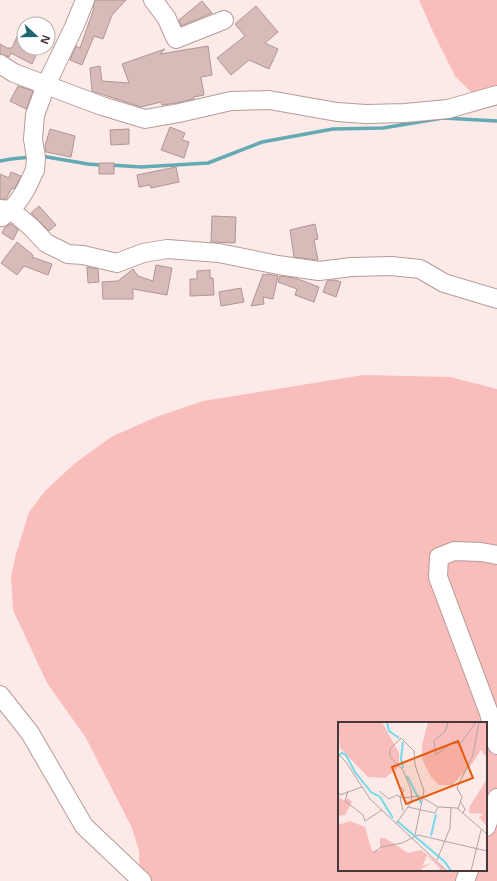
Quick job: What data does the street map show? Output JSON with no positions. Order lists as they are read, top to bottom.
{
  "north": "right"
}
